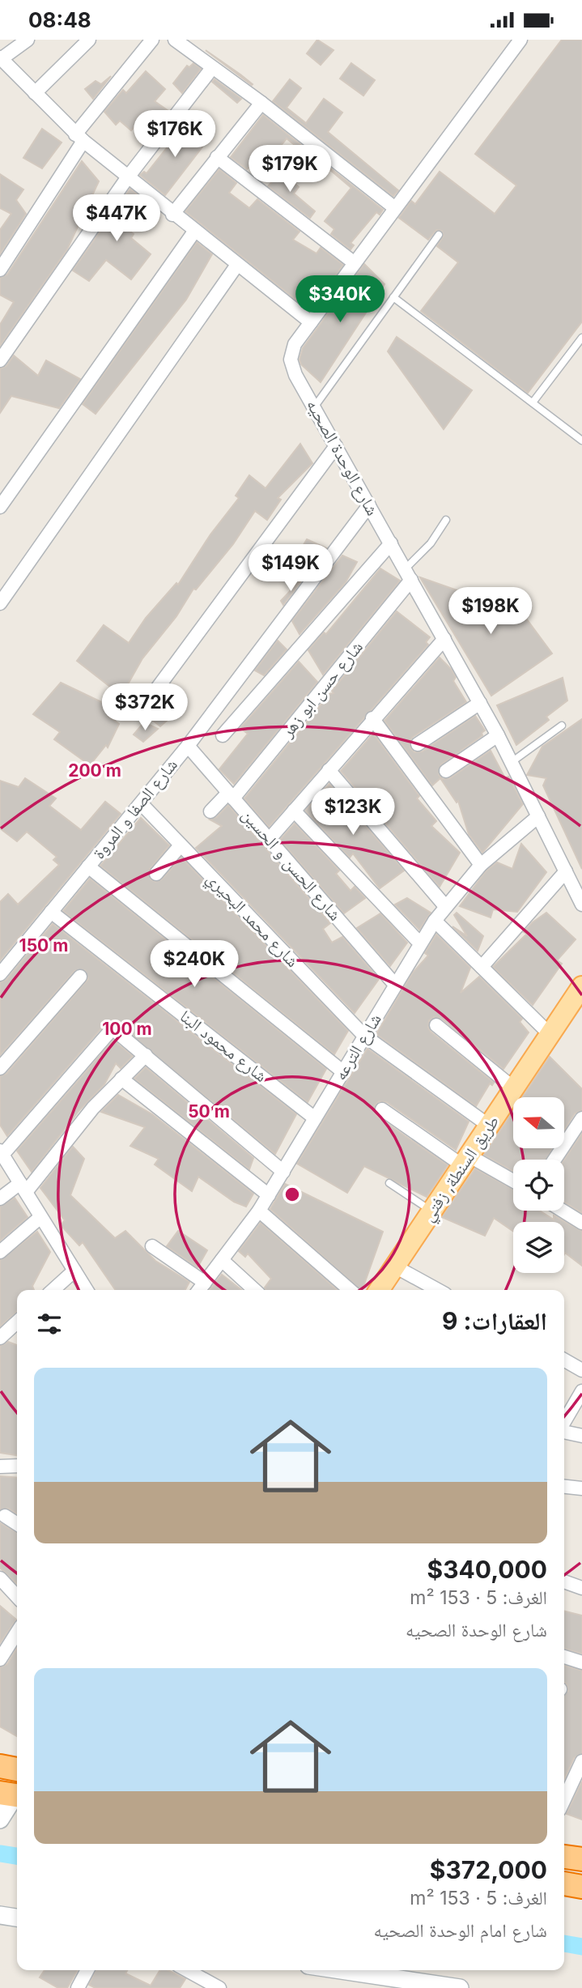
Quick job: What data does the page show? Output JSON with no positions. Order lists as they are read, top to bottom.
{
  "streets": {
    "main road": ["طريق السنطة, زفتي"],
    "street": [
      "شارع الوحدة الصحيه",
      "شارع حسن ابو زهر",
      "شارع الصفا و المروة",
      "شارع الحسن و الحسين",
      "شارع محمد البحيري",
      "شارع محمود البنا",
      "شارع الترعه"
    ]
  },
  "crossings": [
    ["شارع الوحدة الصحيه", "شارع حسن ابو زهر"],
    ["شارع الوحدة الصحيه", "شارع الصفا و المروة"],
    ["شارع الوحدة الصحيه", "شارع الترعه"],
    ["شارع حسن ابو زهر", "شارع الحسن و الحسين"],
    ["شارع الصفا و المروة", "شارع الحسن و الحسين"],
    ["شارع الصفا و المروة", "شارع محمد البحيري"],
    ["شارع الصفا و المروة", "شارع محمود البنا"],
    ["شارع الحسن و الحسين", "شارع الترعه"],
    ["شارع محمد البحيري", "شارع الترعه"],
    ["شارع محمد البحيري", "طريق السنطة, زفتي"],
    ["شارع محمود البنا", "شارع الترعه"]
  ],
  "north": "left",
  "page": {
    "status": "08:48",
    "price": [
      "$176K",
      "$179K",
      "$447K",
      "$340K",
      "$149K",
      "$198K",
      "$372K",
      "$123K",
      "$240K"
    ],
    "heading": "العقارات: 9",
    "list": [
      {
        "name": "$340,000",
        "note": "الغرف: 5 · 153 m² · شارع الوحدة الصحيه"
      },
      {
        "name": "$372,000",
        "note": "الغرف: 5 · 153 m² · شارع امام الوحدة الصحيه"
      }
    ]
  },
  "rings": [
    "200 m",
    "150 m",
    "100 m",
    "50 m"
  ]
}
